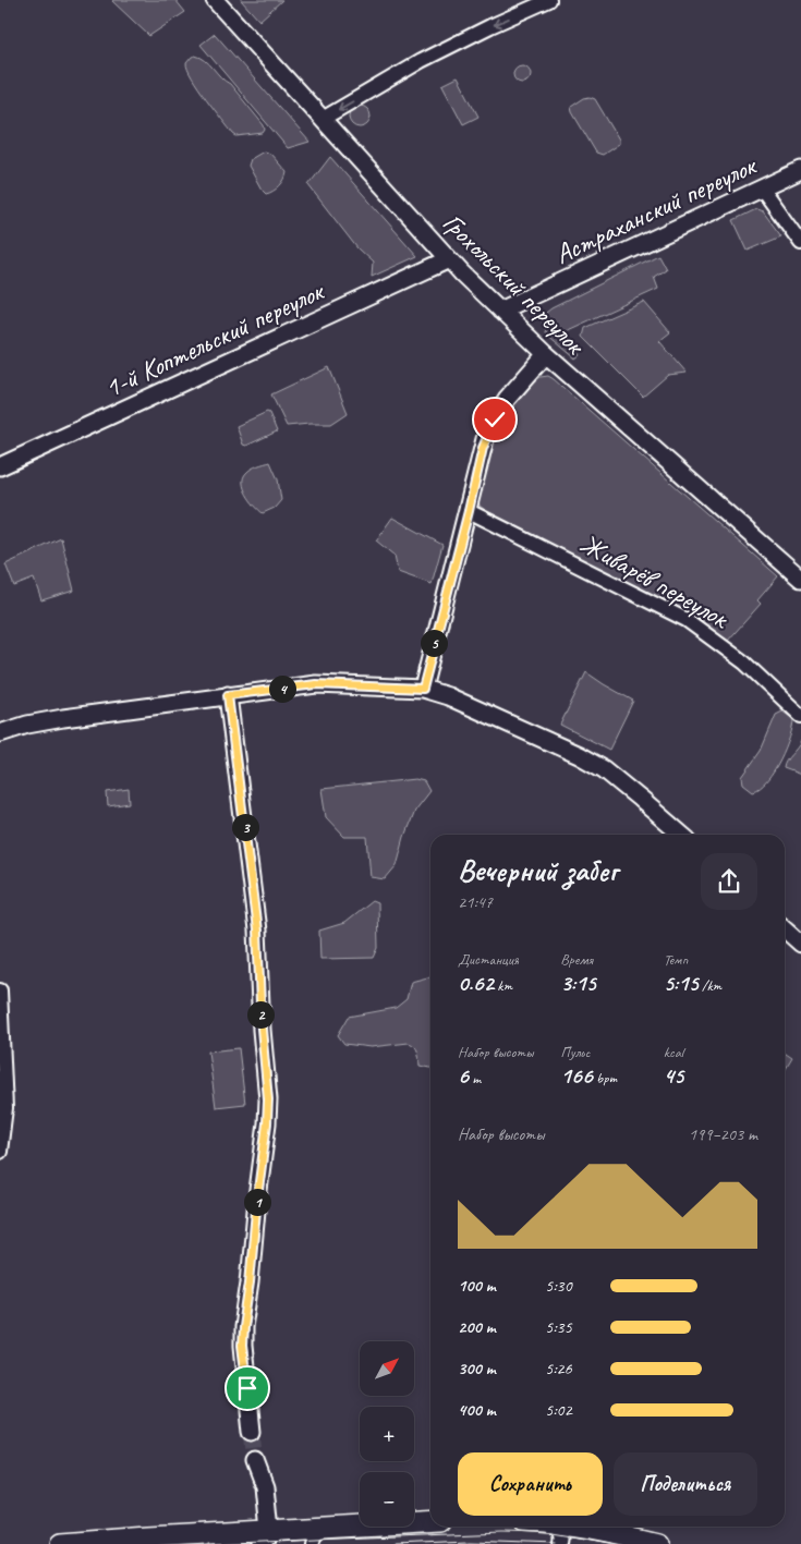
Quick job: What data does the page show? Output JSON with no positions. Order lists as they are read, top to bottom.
{
  "streets": {
    "street": [
      "Астраханский переулок",
      "Грохольский переулок",
      "1-й Коптельский переулок",
      "Живарёв переулок"
    ]
  },
  "crossings": [
    ["Астраханский переулок", "Грохольский переулок"],
    ["Грохольский переулок", "1-й Коптельский переулок"]
  ],
  "north": "top right",
  "page": {
    "pins": [
      "5",
      "4",
      "3",
      "2",
      "1"
    ],
    "heading": ["Вечерний забег", "21:47"],
    "stats": [
      ["Дистанция", "0.62 km"],
      ["Время", "3:15"],
      ["Темп", "5:15 /km"],
      ["Набор высоты", "6 m"],
      ["Пульс", "166 bpm"],
      ["kcal", "45"]
    ],
    "chart": ["Набор высоты", "199–203 m"],
    "list": [
      {
        "name": "100 m",
        "note": "5:30"
      },
      {
        "name": "200 m",
        "note": "5:35"
      },
      {
        "name": "300 m",
        "note": "5:26"
      },
      {
        "name": "400 m",
        "note": "5:02"
      }
    ],
    "map_buttons": ["+", "−"],
    "buttons": ["Сохранить", "Поделиться"]
  }
}
